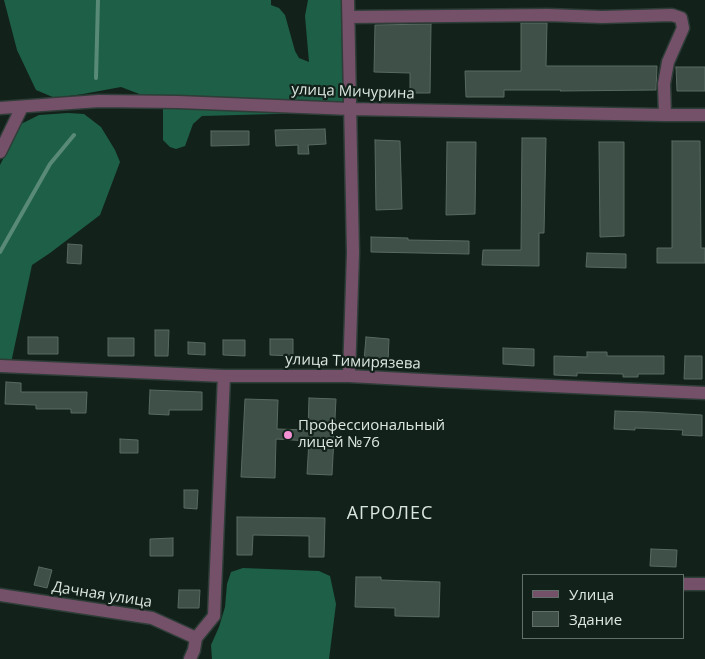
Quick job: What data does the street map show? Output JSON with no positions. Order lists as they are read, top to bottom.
{
  "streets": {
    "street": ["улица Мичурина", "улица Тимирязева", "Дачная улица"]
  },
  "districts": ["АГРОЛЕС"],
  "places": ["Профессиональный лицей №76"],
  "legend": ["Улица", "Здание"]
}
